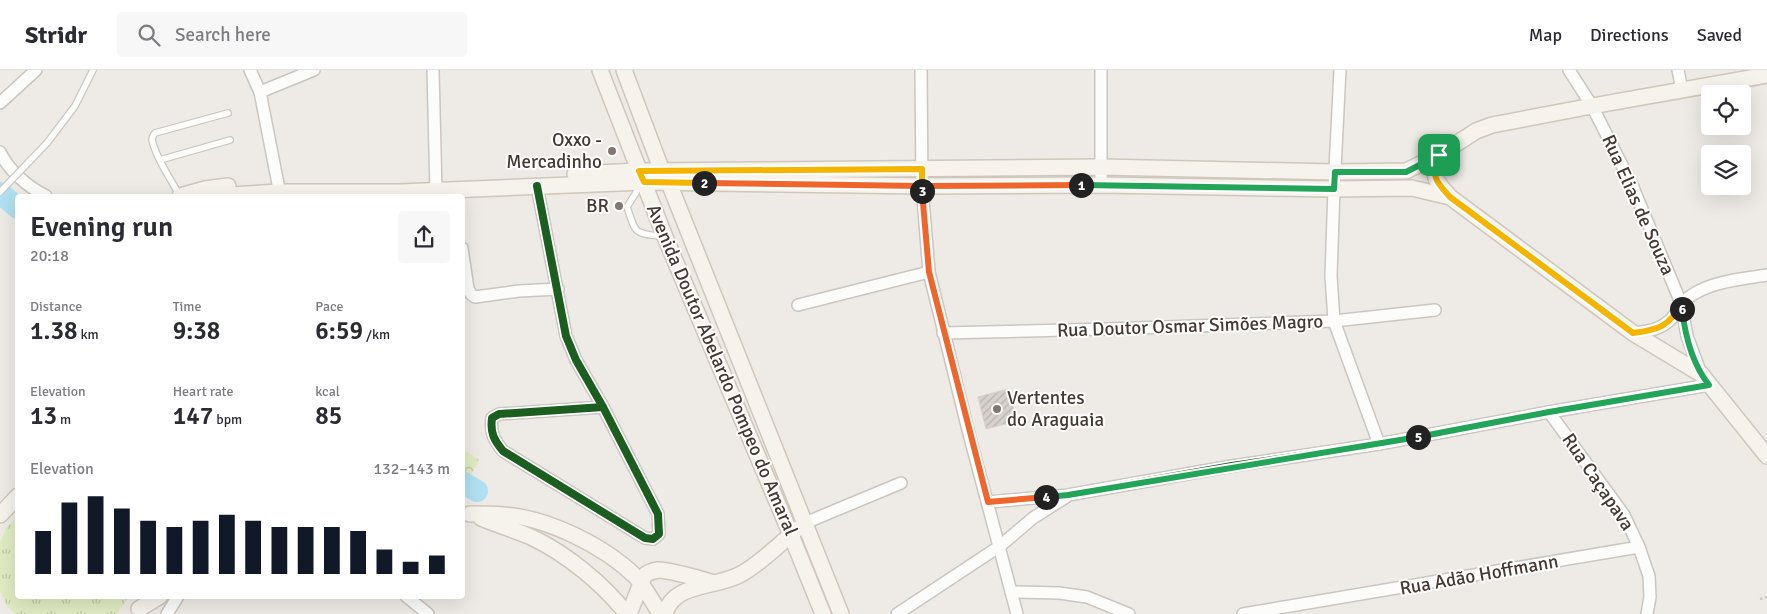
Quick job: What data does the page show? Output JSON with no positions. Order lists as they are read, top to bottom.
{
  "streets": {
    "main road": ["Avenida Doutor Abelardo Pompeo do Amaral"],
    "street": [
      "Rua Elias de Souza",
      "Rua Doutor Osmar Simões Magro",
      "Rua Caçapava",
      "Rua Adão Hoffmann"
    ]
  },
  "crossings": [
    ["Rua Caçapava", "Rua Adão Hoffmann"]
  ],
  "places": ["Oxxo - Mercadinho", "BR", "Vertentes do Araguaia"],
  "page": {
    "header": "Stridr",
    "search": "Search here",
    "nav": ["Map", "Directions", "Saved"],
    "pins": [
      "2",
      "1",
      "3",
      "6",
      "5",
      "4"
    ],
    "heading": ["Evening run", "20:18"],
    "stats": [
      ["Distance", "1.38 km"],
      ["Time", "9:38"],
      ["Pace", "6:59 /km"],
      ["Elevation", "13 m"],
      ["Heart rate", "147 bpm"],
      ["kcal", "85"]
    ],
    "chart": ["Elevation", "132–143 m"]
  }
}
